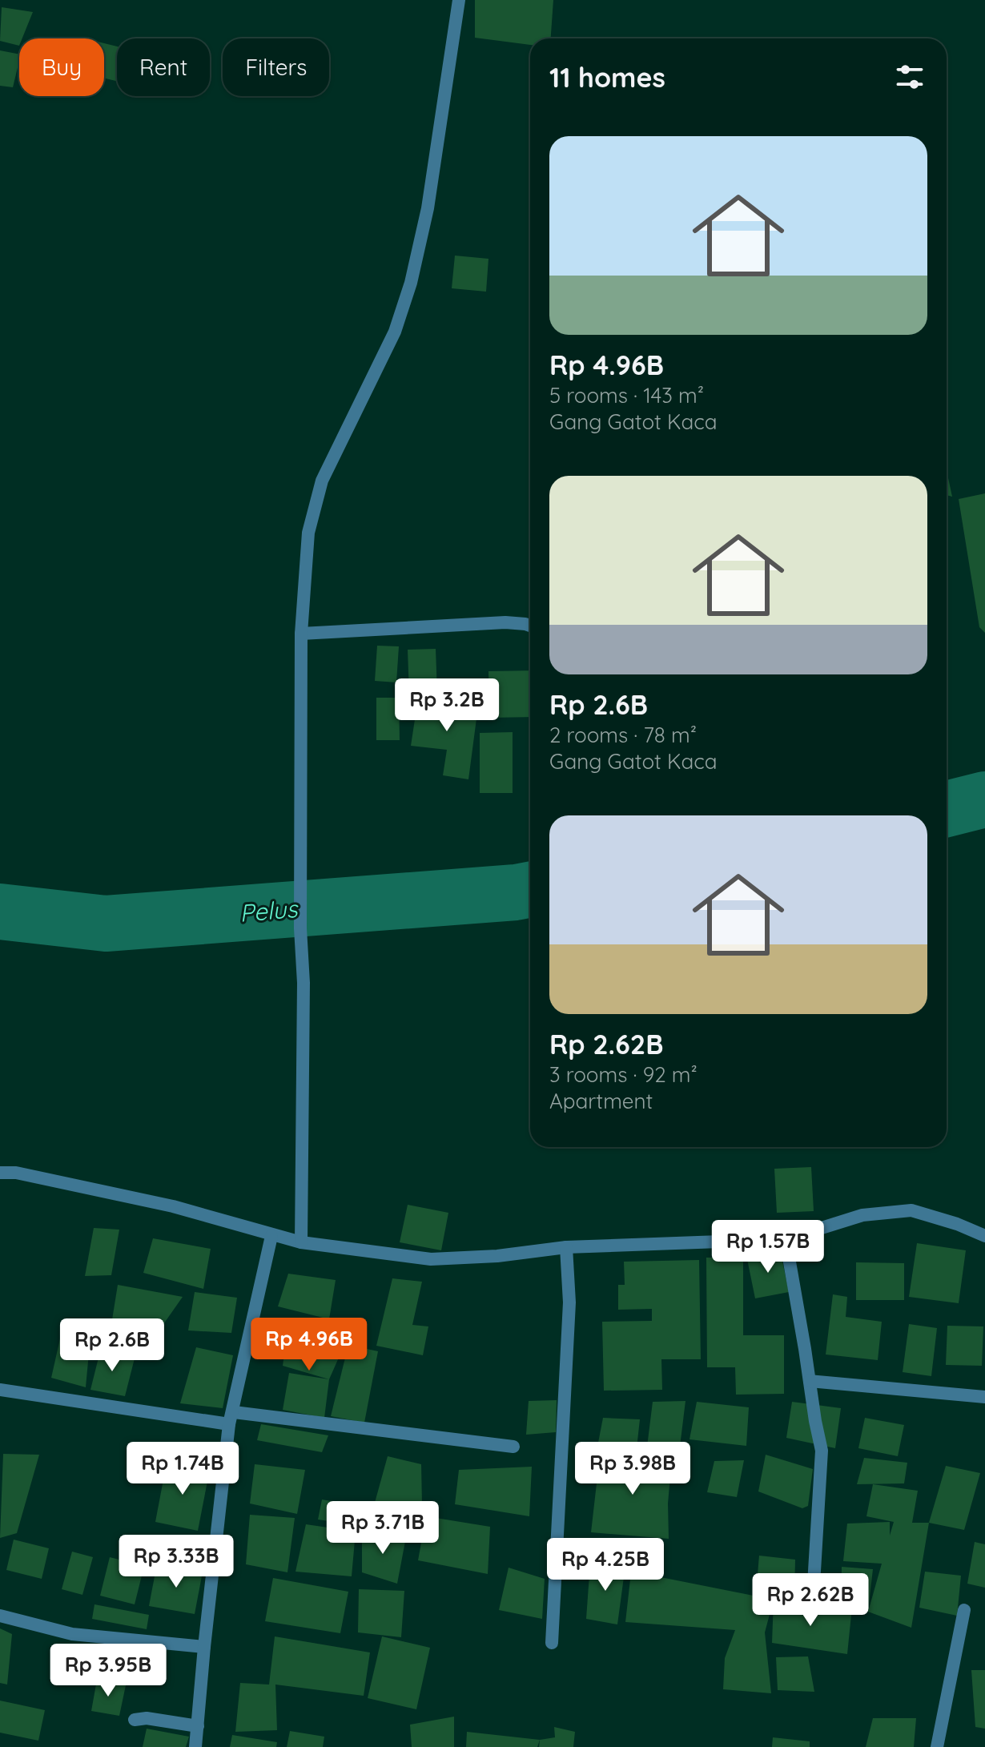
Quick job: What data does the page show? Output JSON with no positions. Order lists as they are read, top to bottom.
{
  "water": ["Pelus"],
  "page": {
    "chip": ["Buy", "Rent", "Filters"],
    "heading": "11 homes",
    "list": [
      {
        "name": "Rp 4.96B",
        "note": "5 rooms · 143 m² · Gang Gatot Kaca"
      },
      {
        "name": "Rp 2.6B",
        "note": "2 rooms · 78 m² · Gang Gatot Kaca"
      },
      {
        "name": "Rp 2.62B",
        "note": "3 rooms · 92 m² · Apartment"
      }
    ],
    "price": [
      "Rp 3.2B",
      "Rp 1.57B",
      "Rp 4.96B",
      "Rp 2.6B",
      "Rp 1.74B",
      "Rp 3.98B",
      "Rp 3.71B",
      "Rp 3.33B",
      "Rp 4.25B",
      "Rp 2.62B",
      "Rp 3.95B"
    ]
  }
}
